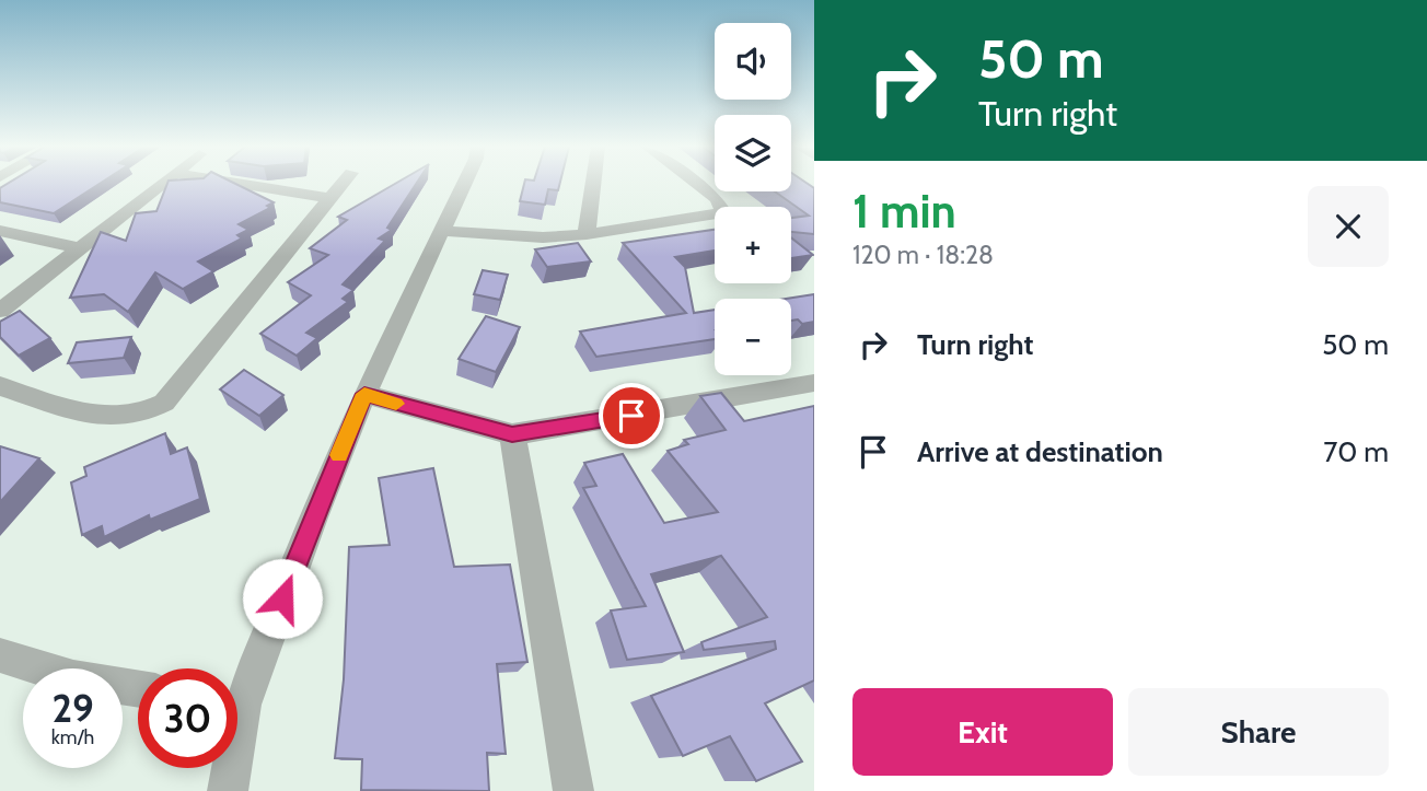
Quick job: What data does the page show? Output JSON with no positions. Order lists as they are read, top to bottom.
{
  "page": {
    "turn": ["50 m", "Turn right"],
    "map_buttons": ["+", "−"],
    "heading": ["1 min", "120 m · 18:28"],
    "list": [
      {
        "name": "Turn right",
        "value": "50 m"
      },
      {
        "name": "Arrive at destination",
        "value": "70 m"
      }
    ],
    "speed": "29 km/h",
    "limit": "30",
    "buttons": ["Exit", "Share"]
  }
}
